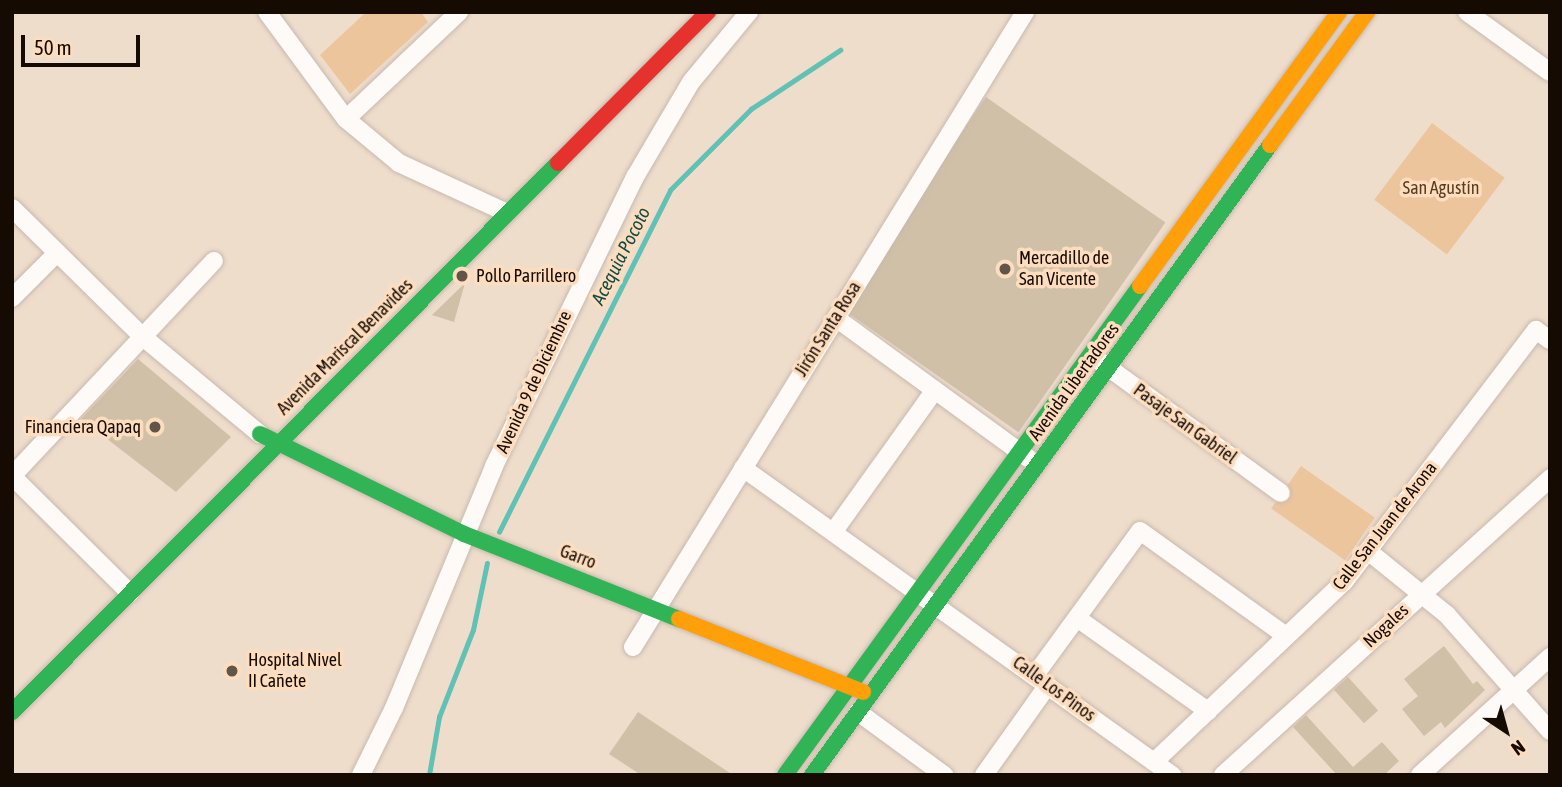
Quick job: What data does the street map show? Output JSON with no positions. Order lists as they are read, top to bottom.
{
  "streets": {
    "main road": ["Avenida Mariscal Benavides", "Avenida Libertadores", "Garro"],
    "street": [
      "Jirón Santa Rosa",
      "Avenida 9 de Diciembre",
      "Pasaje San Gabriel",
      "Calle San Juan de Arona",
      "Nogales",
      "Calle Los Pinos"
    ]
  },
  "crossings": [
    ["Jirón Santa Rosa", "Garro"],
    ["Jirón Santa Rosa", "Calle Los Pinos"],
    ["Avenida Mariscal Benavides", "Garro"],
    ["Avenida 9 de Diciembre", "Garro"],
    ["Avenida Libertadores", "Pasaje San Gabriel"],
    ["Avenida Libertadores", "Garro"],
    ["Avenida Libertadores", "Calle Los Pinos"],
    ["Calle San Juan de Arona", "Calle Los Pinos"]
  ],
  "water": ["Acequia Pocoto"],
  "parks": ["San Agustín"],
  "places": [
    "Mercadillo de San Vicente",
    "Pollo Parrillero",
    "Financiera Qapaq",
    "Hospital Nivel II Cañete"
  ],
  "scale_bar": "50 m",
  "north": "bottom right"
}
